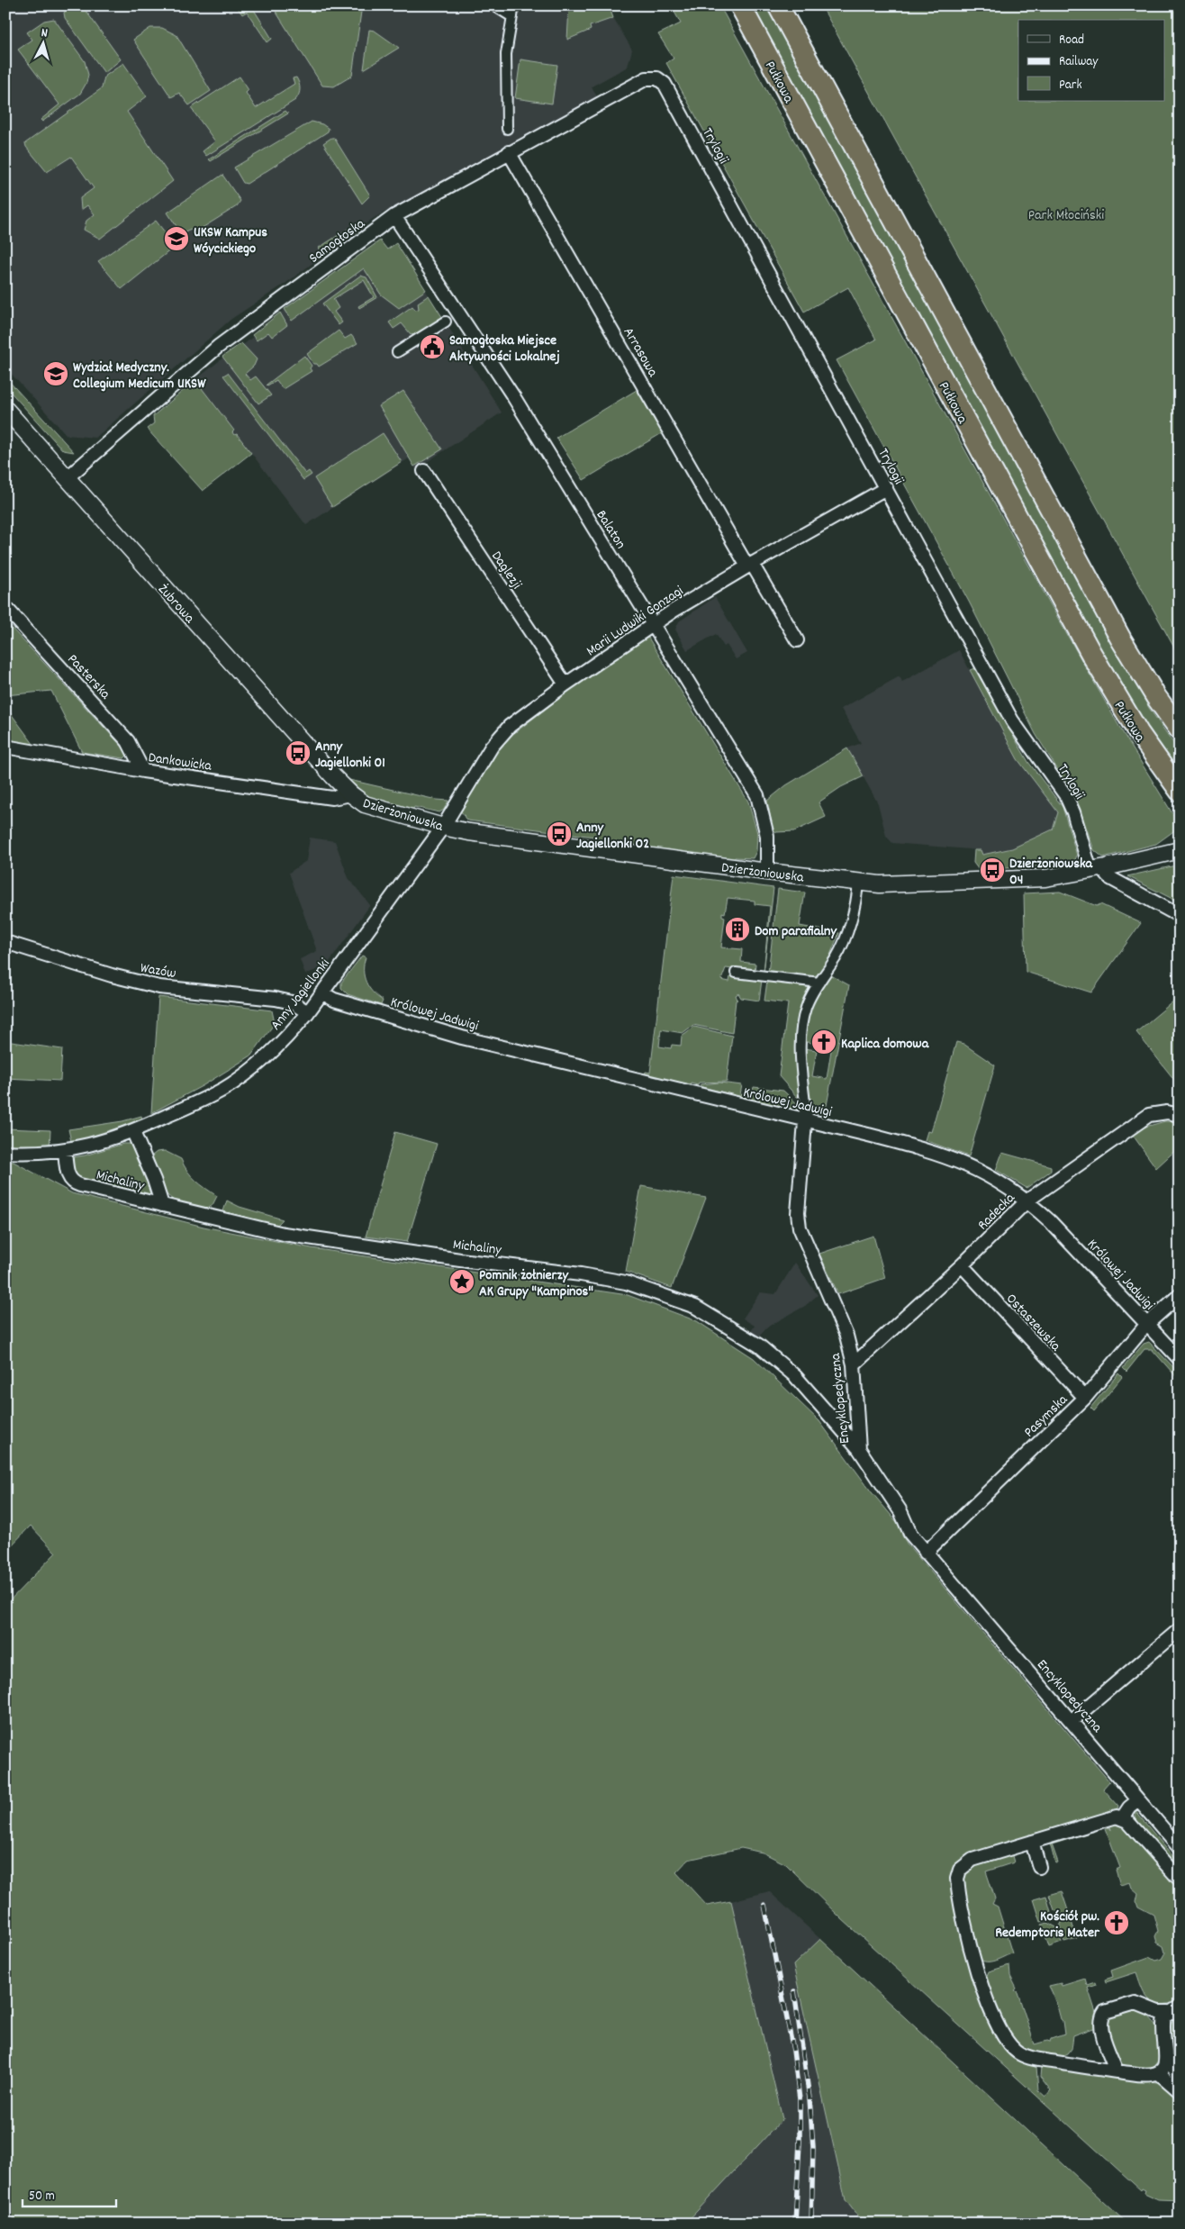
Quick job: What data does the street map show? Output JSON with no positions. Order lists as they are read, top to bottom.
{
  "streets": {
    "highway": ["Pułkowa"],
    "street": [
      "Trylogii",
      "Samogłoska",
      "Arrasowa",
      "Balaton",
      "Daglezji",
      "Żubrowa",
      "Marii Ludwiki Gonzagi",
      "Pasterska",
      "Dankowicka",
      "Dzierżoniowska",
      "Wazów",
      "Anny Jagiellonki",
      "Królowej Jadwigi",
      "Michaliny",
      "Radecka",
      "Ostaszewska",
      "Encyklopedyczna",
      "Pasymska"
    ]
  },
  "crossings": [
    ["Trylogii", "Samogłoska"],
    ["Trylogii", "Marii Ludwiki Gonzagi"],
    ["Trylogii", "Dzierżoniowska"],
    ["Samogłoska", "Arrasowa"],
    ["Samogłoska", "Balaton"],
    ["Samogłoska", "Żubrowa"],
    ["Arrasowa", "Marii Ludwiki Gonzagi"],
    ["Balaton", "Marii Ludwiki Gonzagi"],
    ["Balaton", "Dzierżoniowska"],
    ["Daglezji", "Marii Ludwiki Gonzagi"],
    ["Żubrowa", "Dankowicka"],
    ["Żubrowa", "Dzierżoniowska"],
    ["Marii Ludwiki Gonzagi", "Dzierżoniowska"],
    ["Marii Ludwiki Gonzagi", "Anny Jagiellonki"],
    ["Pasterska", "Dankowicka"],
    ["Dankowicka", "Dzierżoniowska"],
    ["Dzierżoniowska", "Anny Jagiellonki"],
    ["Dzierżoniowska", "Encyklopedyczna"],
    ["Wazów", "Anny Jagiellonki"],
    ["Anny Jagiellonki", "Królowej Jadwigi"],
    ["Anny Jagiellonki", "Michaliny"],
    ["Królowej Jadwigi", "Radecka"],
    ["Królowej Jadwigi", "Encyklopedyczna"],
    ["Królowej Jadwigi", "Pasymska"],
    ["Michaliny", "Encyklopedyczna"],
    ["Radecka", "Ostaszewska"],
    ["Radecka", "Encyklopedyczna"],
    ["Ostaszewska", "Pasymska"],
    ["Encyklopedyczna", "Pasymska"]
  ],
  "parks": ["Park Młociński"],
  "places": {
    "school or university": ["UKSW Kampus Wóycickiego", "Wydział Medyczny. Collegium Medicum UKSW"],
    "public building": ["Samogłoska Miejsce Aktywności Lokalnej"],
    "bus stop": ["Anny Jagiellonki 01", "Anny Jagiellonki 02", "Dzierżoniowska 04"],
    "building": ["Dom parafialny"],
    "church": ["Kaplica domowa", "Kościół pw. Redemptoris Mater"],
    "place": ["Pomnik żołnierzy AK Grupy \"Kampinos\""]
  },
  "legend": ["Road", "Railway", "Park"],
  "scale_bar": "50 m",
  "north": "top"
}
